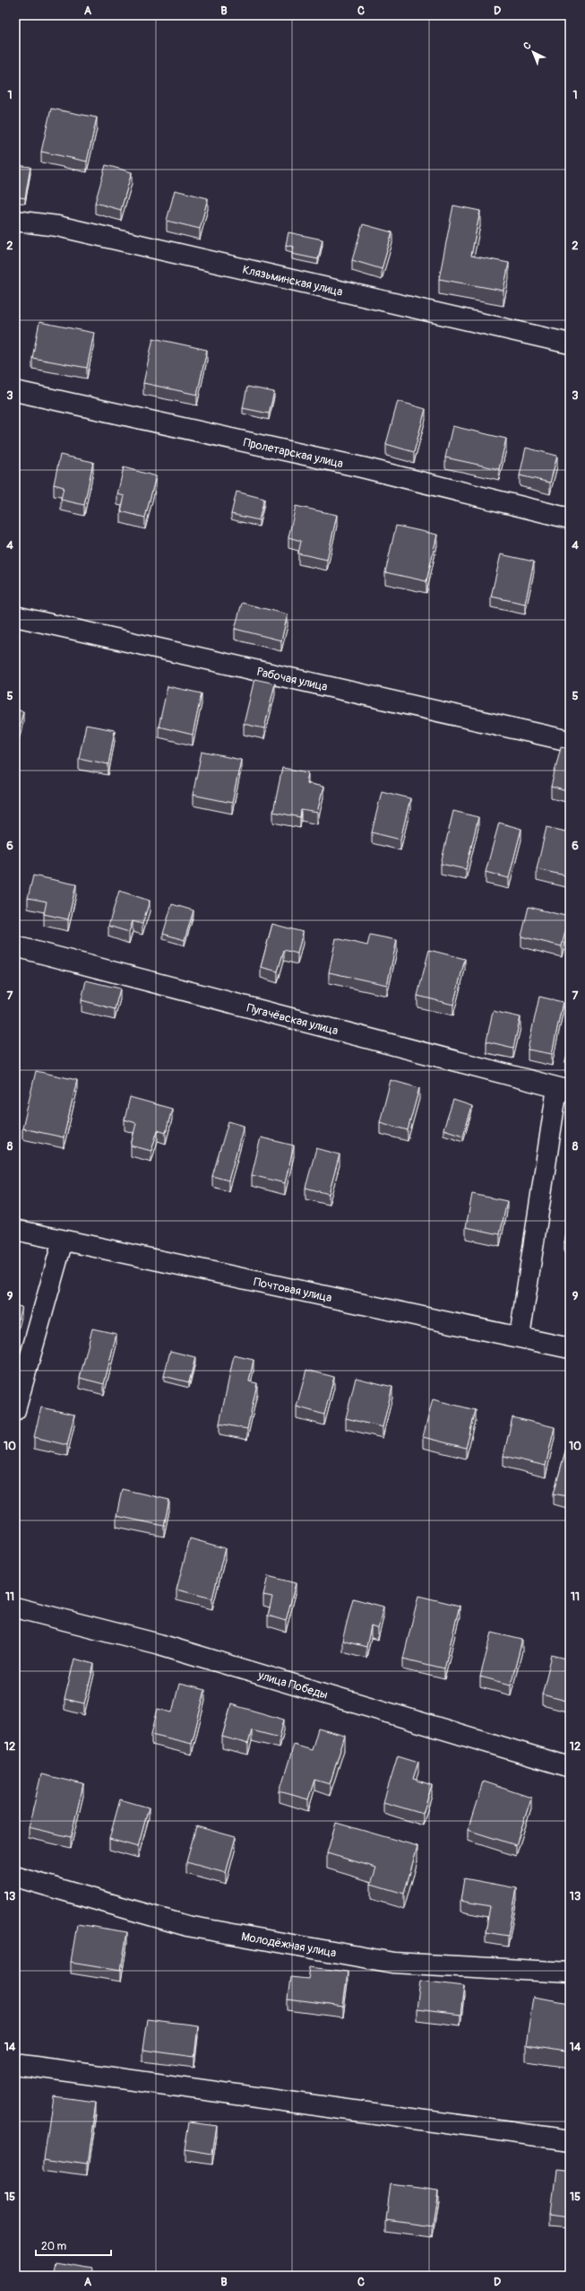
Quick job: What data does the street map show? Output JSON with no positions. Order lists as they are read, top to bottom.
{
  "streets": {
    "street": [
      "Клязьминская улица",
      "Пролетарская улица",
      "Рабочая улица",
      "Пугачёвская улица",
      "Почтовая улица",
      "улица Победы",
      "Молодёжная улица"
    ]
  },
  "scale_bar": "20 m",
  "north": "top left",
  "grid": {
    "columns": [
      "A",
      "B",
      "C",
      "D"
    ],
    "rows": [
      "1",
      "2",
      "3",
      "4",
      "5",
      "6",
      "7",
      "8",
      "9",
      "10",
      "11",
      "12",
      "13",
      "14",
      "15"
    ]
  }
}
